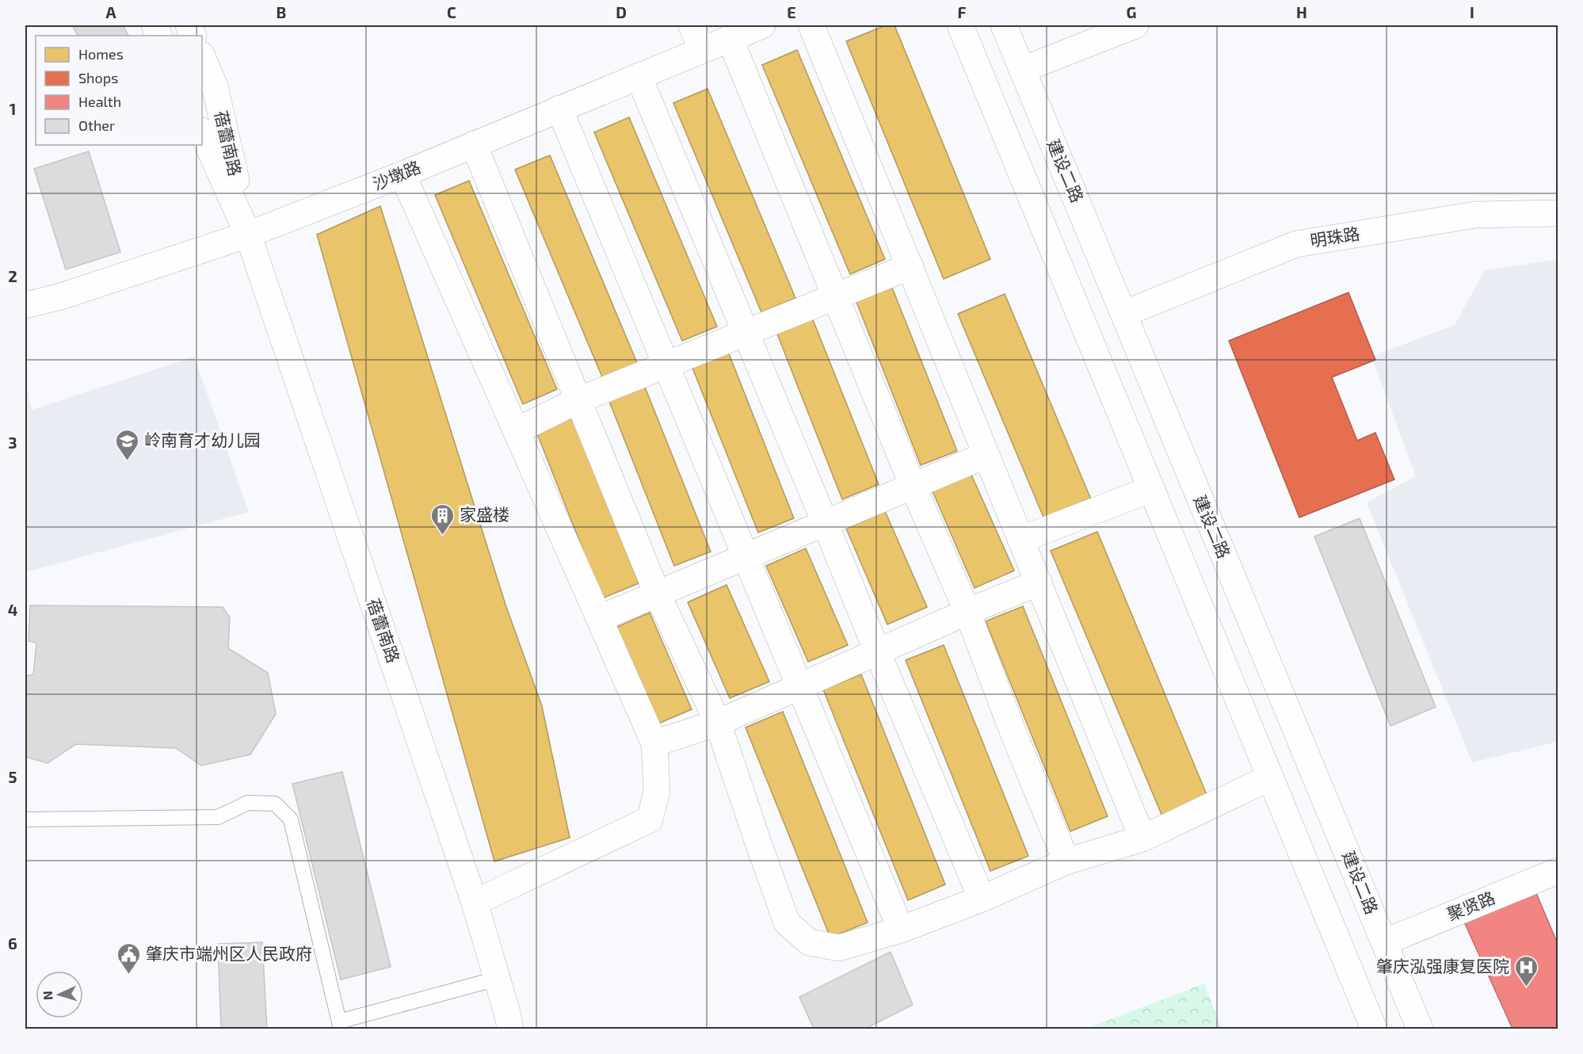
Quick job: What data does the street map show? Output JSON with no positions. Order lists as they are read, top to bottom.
{
  "streets": {
    "street": [
      "蓓蕾南路",
      "建设二路",
      "沙墩路",
      "明珠路",
      "聚贤路"
    ]
  },
  "crossings": [
    ["蓓蕾南路", "沙墩路"],
    ["建设二路", "明珠路"],
    ["建设二路", "聚贤路"]
  ],
  "places": {
    "school or university": ["岭南育才幼儿园"],
    "building": ["家盛楼"],
    "public building": ["肇庆市端州区人民政府"],
    "hospital": ["肇庆泓强康复医院"]
  },
  "legend": [
    "Homes",
    "Shops",
    "Health",
    "Other"
  ],
  "north": "left",
  "grid": {
    "columns": [
      "A",
      "B",
      "C",
      "D",
      "E",
      "F",
      "G",
      "H",
      "I"
    ],
    "rows": [
      "1",
      "2",
      "3",
      "4",
      "5",
      "6"
    ]
  }
}
